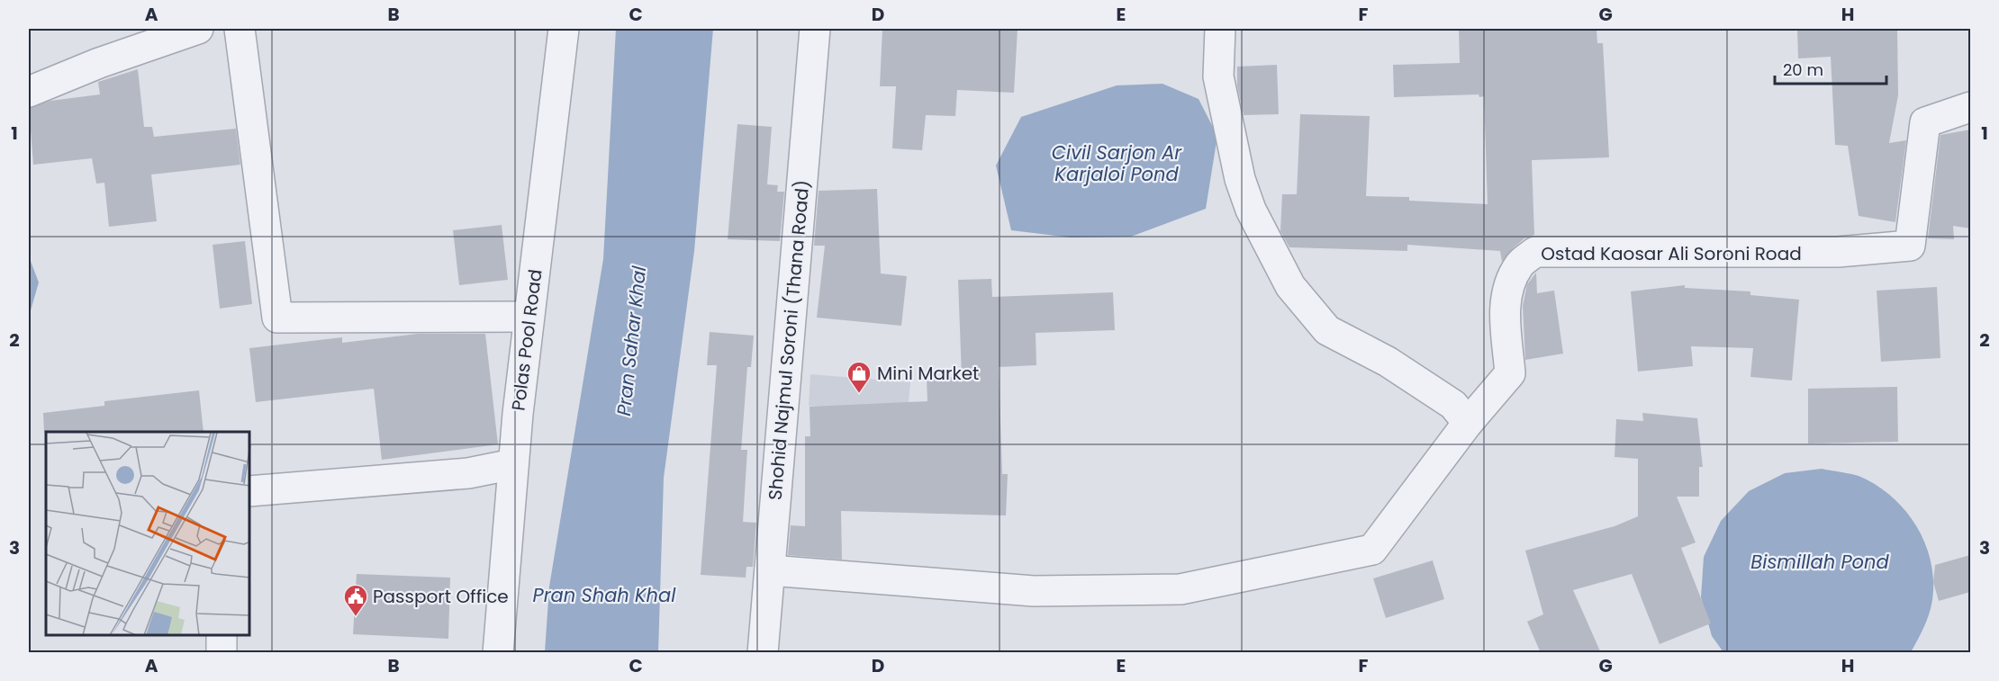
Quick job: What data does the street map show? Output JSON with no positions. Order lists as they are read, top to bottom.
{
  "streets": {
    "street": ["Ostad Kaosar Ali Soroni Road", "Polas Pool Road", "Shohid Najmul Soroni (Thana Road)"]
  },
  "water": [
    "Civil Sarjon Ar Karjaloi Pond",
    "Pran Sahar Khal",
    "Bismillah Pond",
    "Pran Shah Khal"
  ],
  "places": {
    "shop": ["Mini Market"],
    "public building": ["Passport Office"]
  },
  "scale_bar": "20 m",
  "grid": {
    "columns": [
      "A",
      "B",
      "C",
      "D",
      "E",
      "F",
      "G",
      "H"
    ],
    "rows": ["1", "2", "3"]
  }
}
